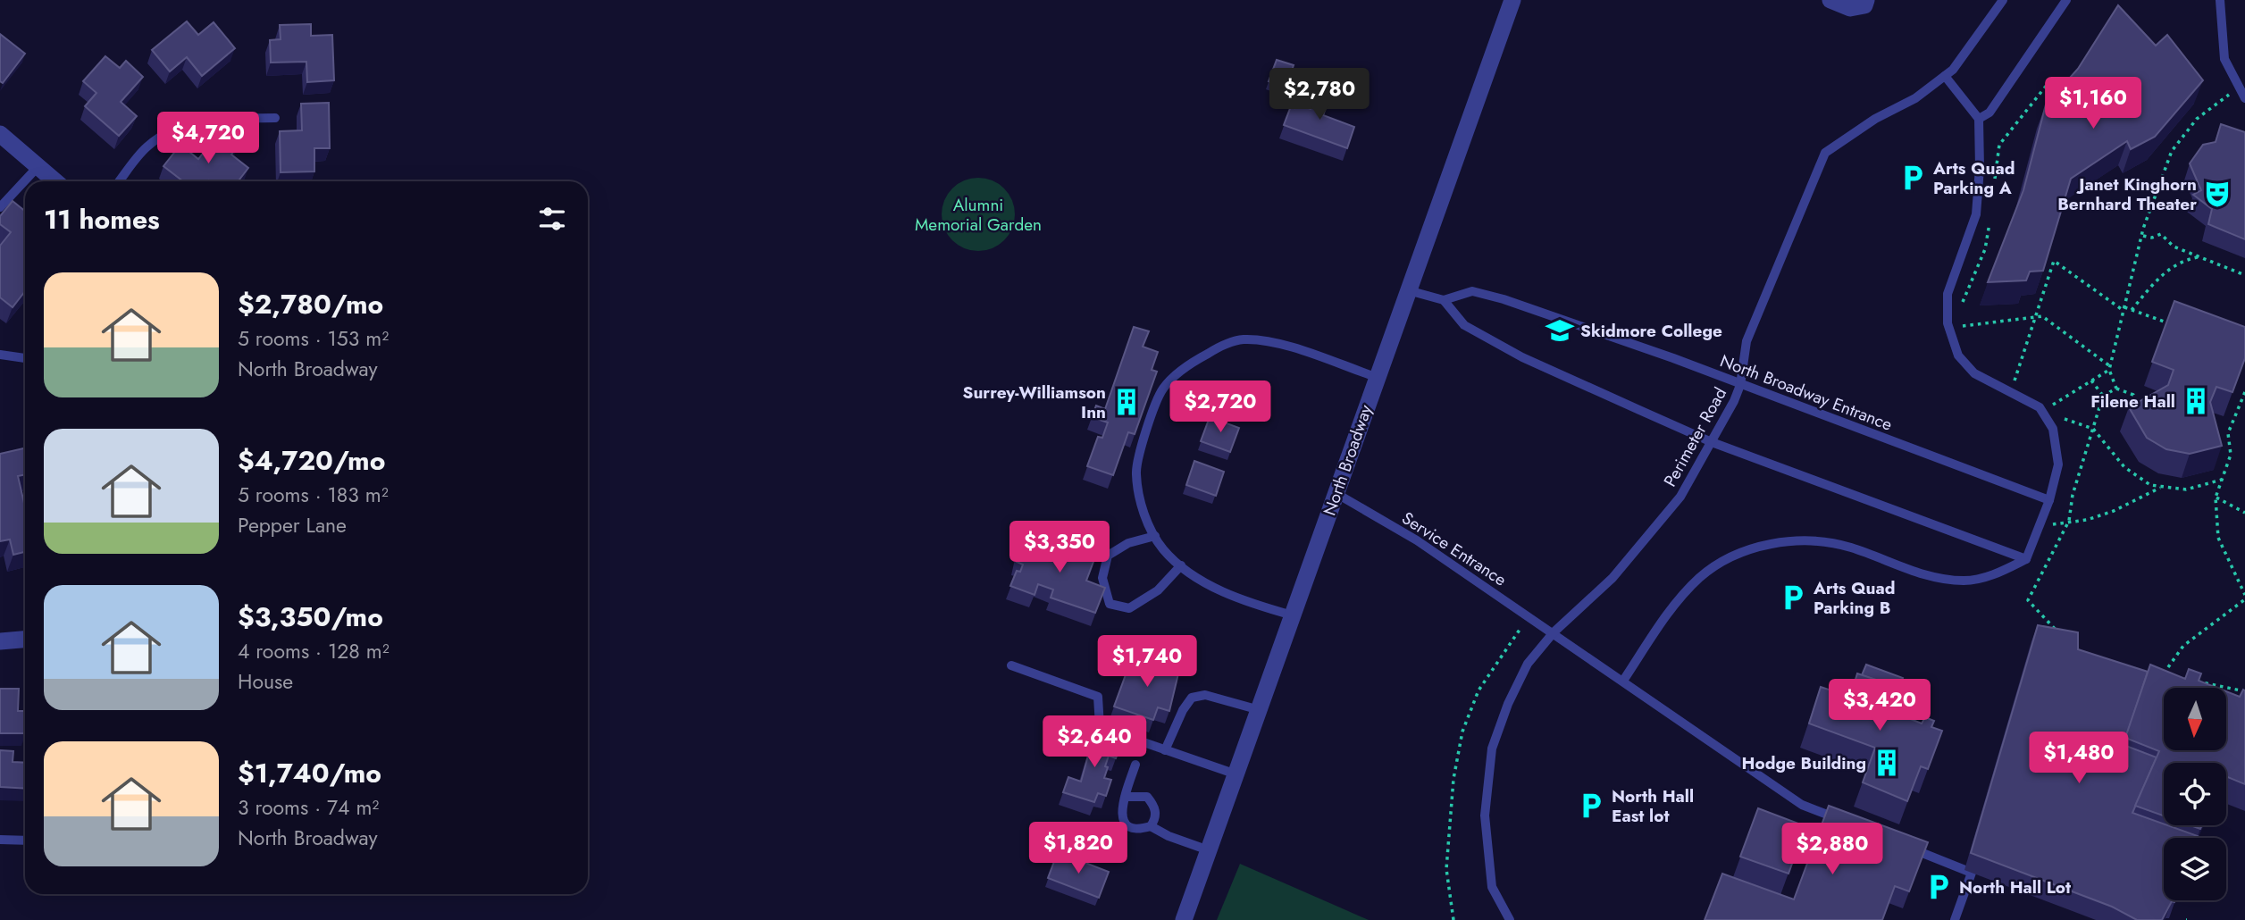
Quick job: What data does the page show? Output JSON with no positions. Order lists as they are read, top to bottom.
{
  "streets": {
    "street": ["North Broadway"],
    "lane": ["North Broadway Entrance", "Perimeter Road", "Service Entrance"]
  },
  "crossings": [
    ["North Broadway Entrance", "Perimeter Road"],
    ["Perimeter Road", "Service Entrance"],
    ["North Broadway", "Service Entrance"]
  ],
  "parks": ["Alumni Memorial Garden"],
  "places": {
    "parking": [
      "Arts Quad Parking A",
      "Arts Quad Parking B",
      "North Hall East lot",
      "North Hall Lot"
    ],
    "theatre": ["Janet Kinghorn Bernhard Theater"],
    "school or university": ["Skidmore College"],
    "building": ["Filene Hall", "Surrey-Williamson Inn", "Hodge Building"]
  },
  "north": "bottom",
  "page": {
    "price": [
      "$2,780",
      "$1,160",
      "$4,720",
      "$2,720",
      "$3,350",
      "$1,740",
      "$3,420",
      "$2,640",
      "$1,480",
      "$1,820",
      "$2,880"
    ],
    "heading": "11 homes",
    "list": [
      {
        "name": "$2,780/mo",
        "note": "5 rooms · 153 m² · North Broadway"
      },
      {
        "name": "$4,720/mo",
        "note": "5 rooms · 183 m² · Pepper Lane"
      },
      {
        "name": "$3,350/mo",
        "note": "4 rooms · 128 m² · House"
      },
      {
        "name": "$1,740/mo",
        "note": "3 rooms · 74 m² · North Broadway"
      }
    ]
  }
}
